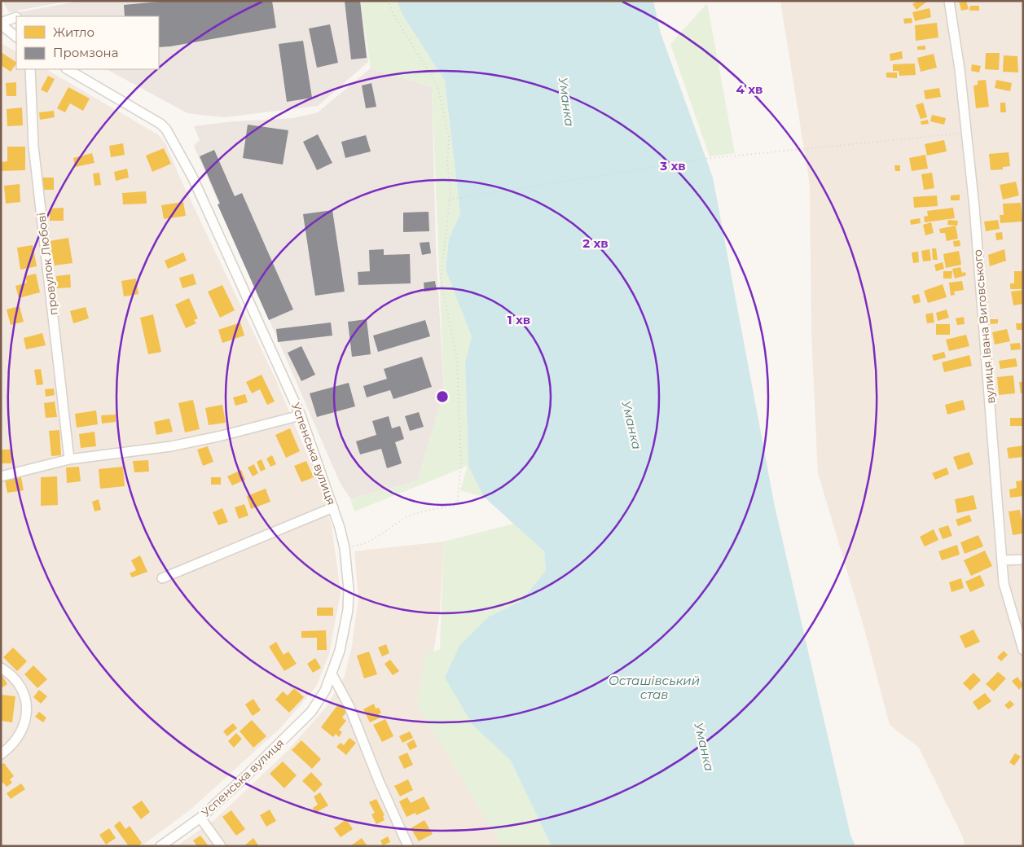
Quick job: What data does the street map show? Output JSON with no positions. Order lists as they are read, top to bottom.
{
  "streets": {
    "street": ["провулок Любові", "вулиця Івана Виговського", "Успенська вулиця"]
  },
  "water": ["Уманка", "Осташівський став"],
  "legend": ["Житло", "Промзона"],
  "rings": [
    "4 хв",
    "3 хв",
    "2 хв",
    "1 хв"
  ]
}
